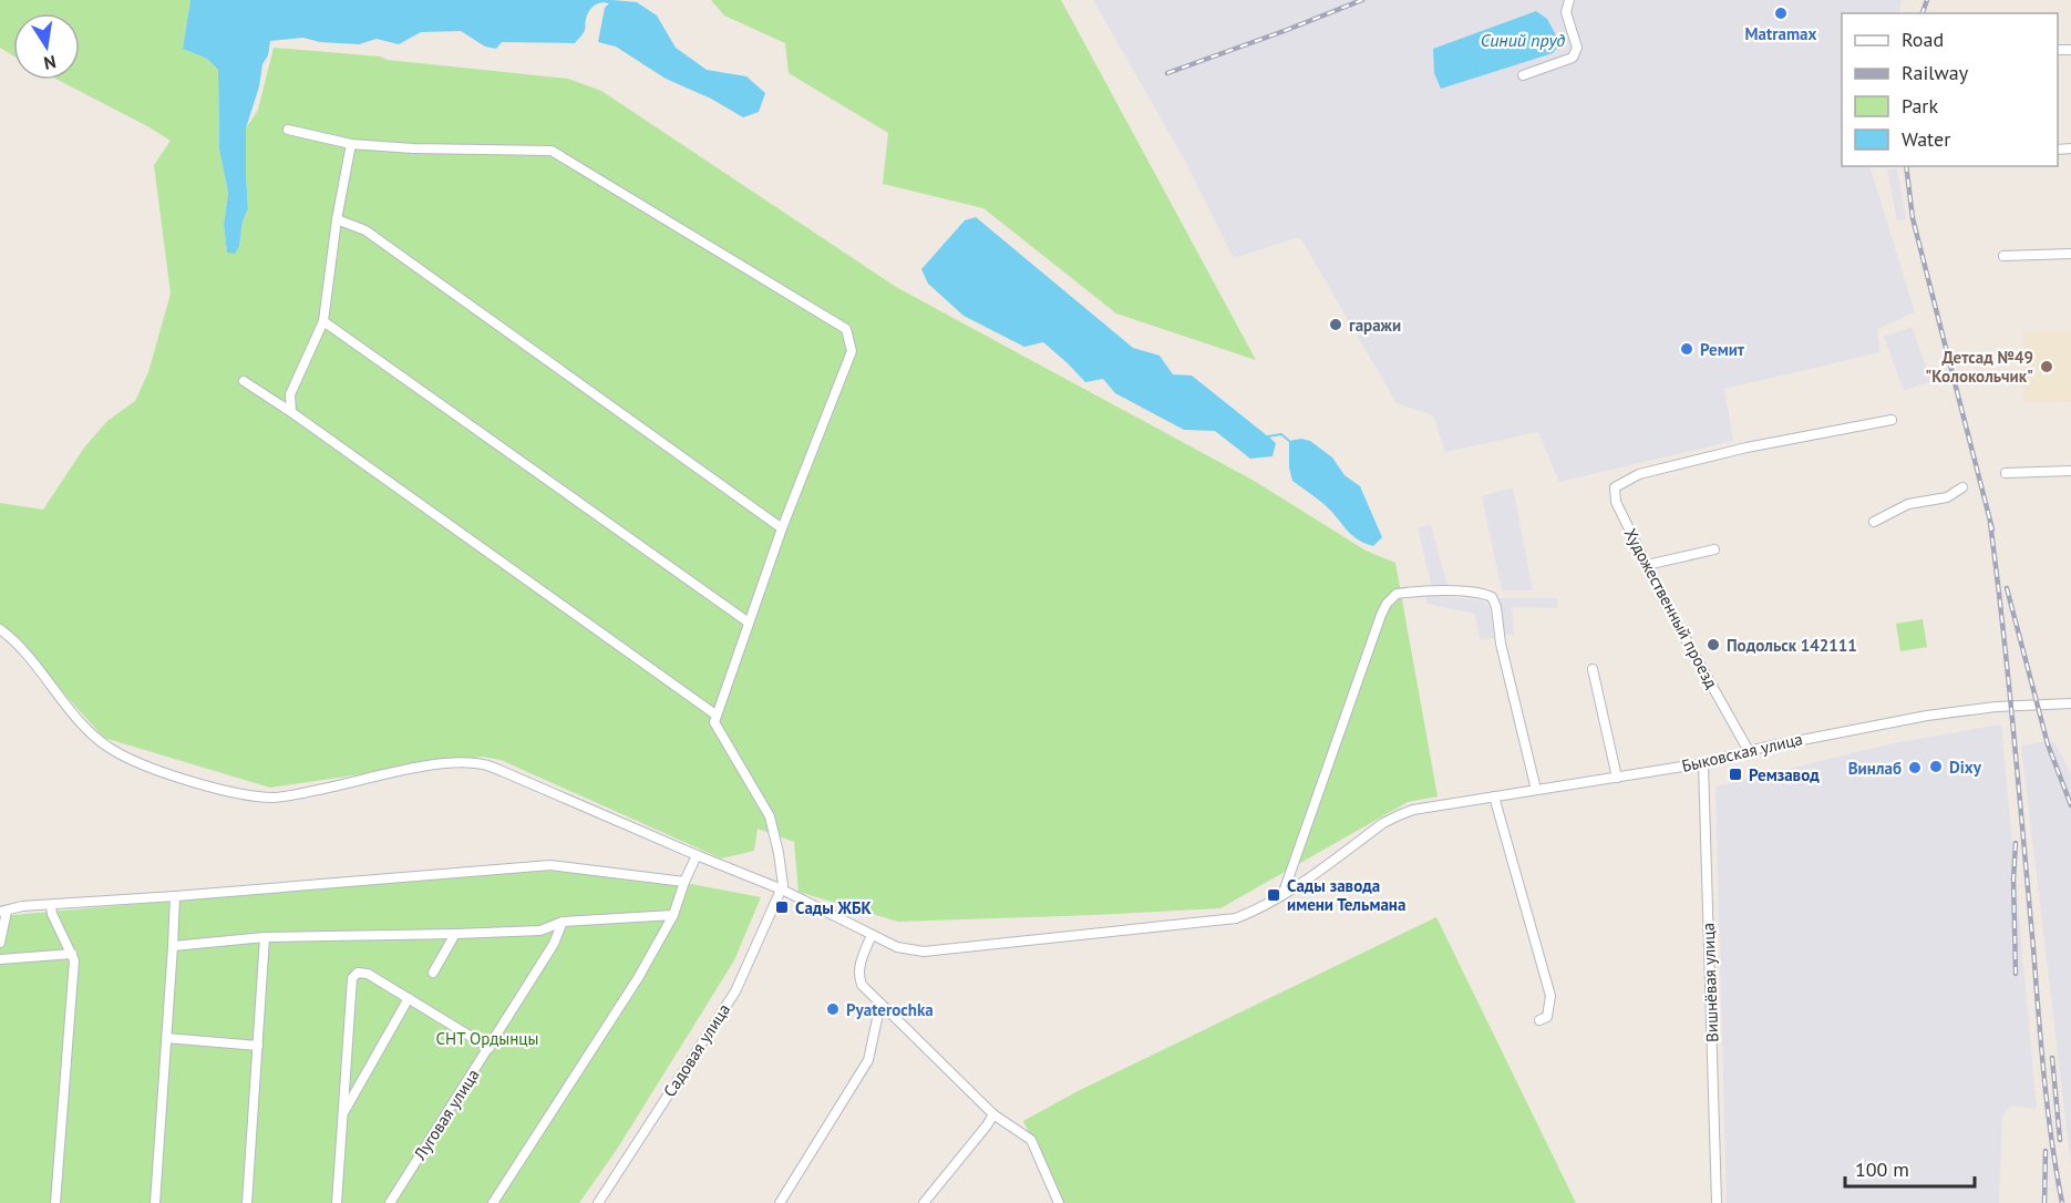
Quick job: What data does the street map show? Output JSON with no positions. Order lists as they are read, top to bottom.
{
  "streets": {
    "street": [
      "Художественный проезд",
      "Быковская улица",
      "Вишнёвая улица",
      "Садовая улица",
      "Луговая улица"
    ]
  },
  "crossings": [
    ["Художественный проезд", "Быковская улица"],
    ["Быковская улица", "Вишнёвая улица"],
    ["Быковская улица", "Садовая улица"]
  ],
  "water": ["Синий пруд"],
  "parks": ["СНТ Ордынцы"],
  "places": {
    "other": [
      "Matramax",
      "гаражи",
      "Ремит",
      "Детсад №49 \"Колокольчик\"",
      "Подольск 142111",
      "Dixy",
      "Винлаб",
      "Pyaterochka"
    ],
    "transit": ["Ремзавод", "Сады завода имени Тельмана", "Сады ЖБК"]
  },
  "legend": [
    "Road",
    "Railway",
    "Park",
    "Water"
  ],
  "scale_bar": "100 m",
  "north": "bottom"
}
